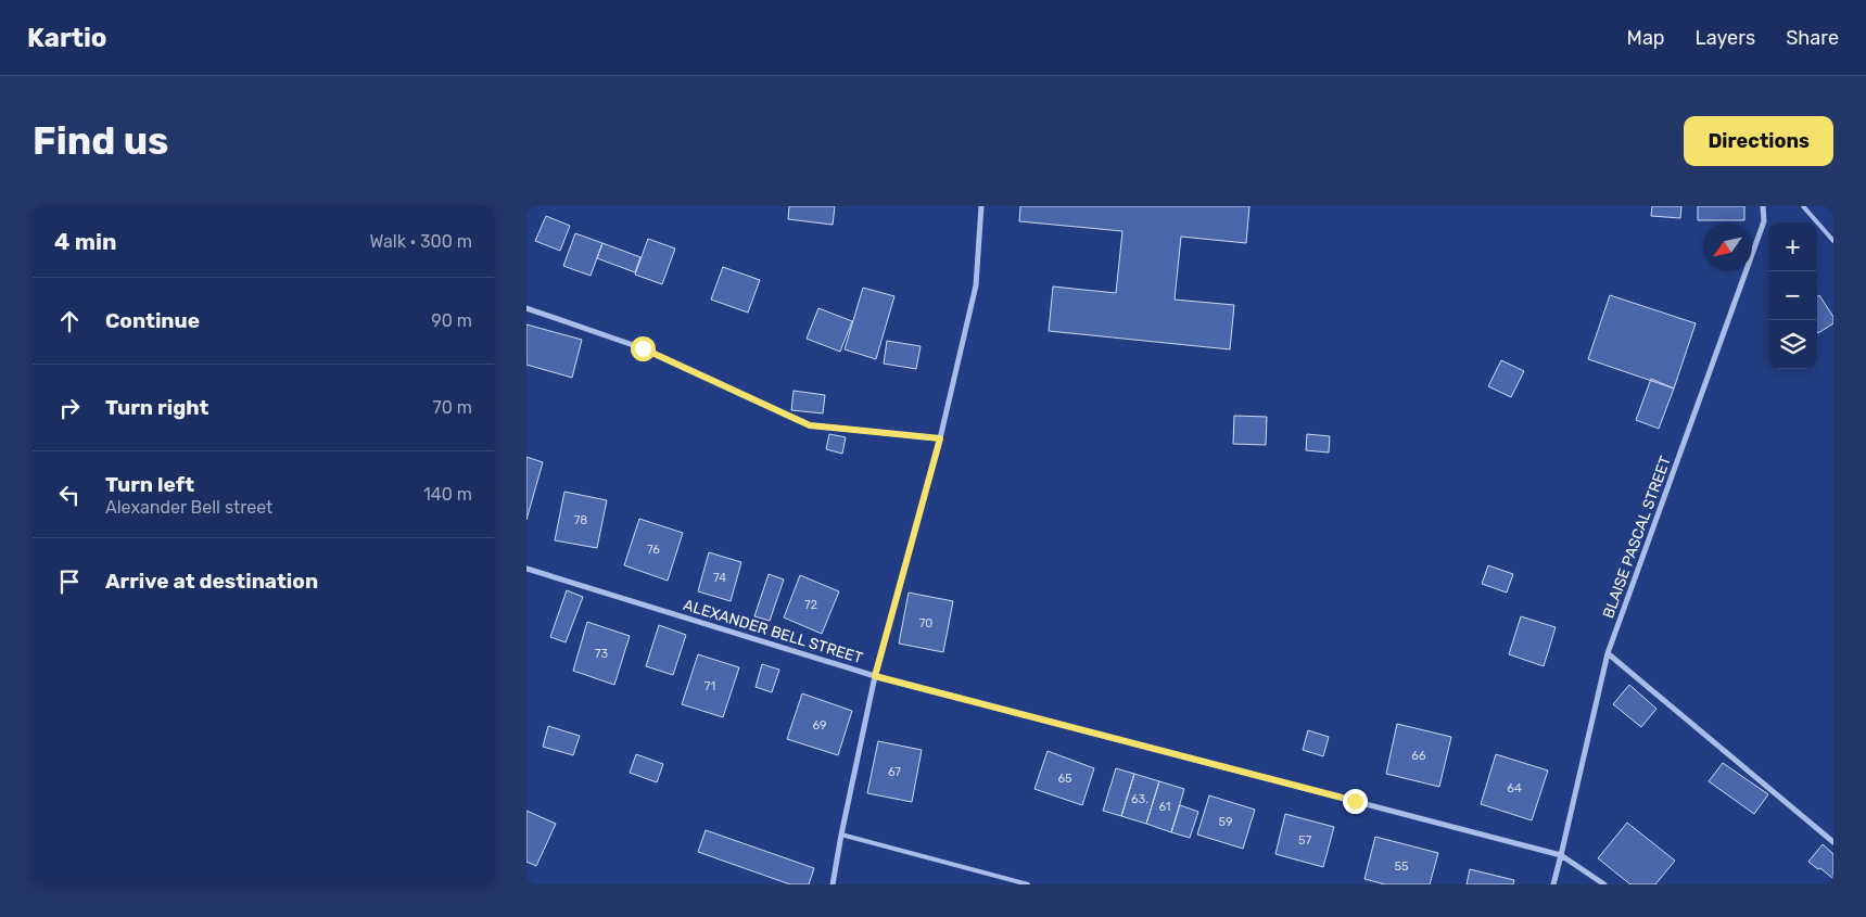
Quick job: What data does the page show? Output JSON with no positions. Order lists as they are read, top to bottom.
{
  "streets": {
    "street": ["BLAISE PASCAL STREET", "ALEXANDER BELL STREET"]
  },
  "crossings": [
    ["BLAISE PASCAL STREET", "ALEXANDER BELL STREET"]
  ],
  "house_numbers": [
    "78",
    "76",
    "74",
    "72",
    "70",
    "73",
    "71",
    "69",
    "66",
    "67",
    "65",
    "64",
    "63.",
    "61",
    "59",
    "57",
    "55"
  ],
  "north": "bottom left",
  "page": {
    "header": "Kartio",
    "nav": ["Map", "Layers", "Share"],
    "buttons": "Directions",
    "title": "Find us",
    "heading": ["4 min", "Walk · 300 m"],
    "map_buttons": ["+", "−"],
    "list": [
      ["Continue", "90 m"],
      ["Turn right", "70 m"],
      ["Turn left", "Alexander Bell street", "140 m"],
      "Arrive at destination"
    ]
  }
}
